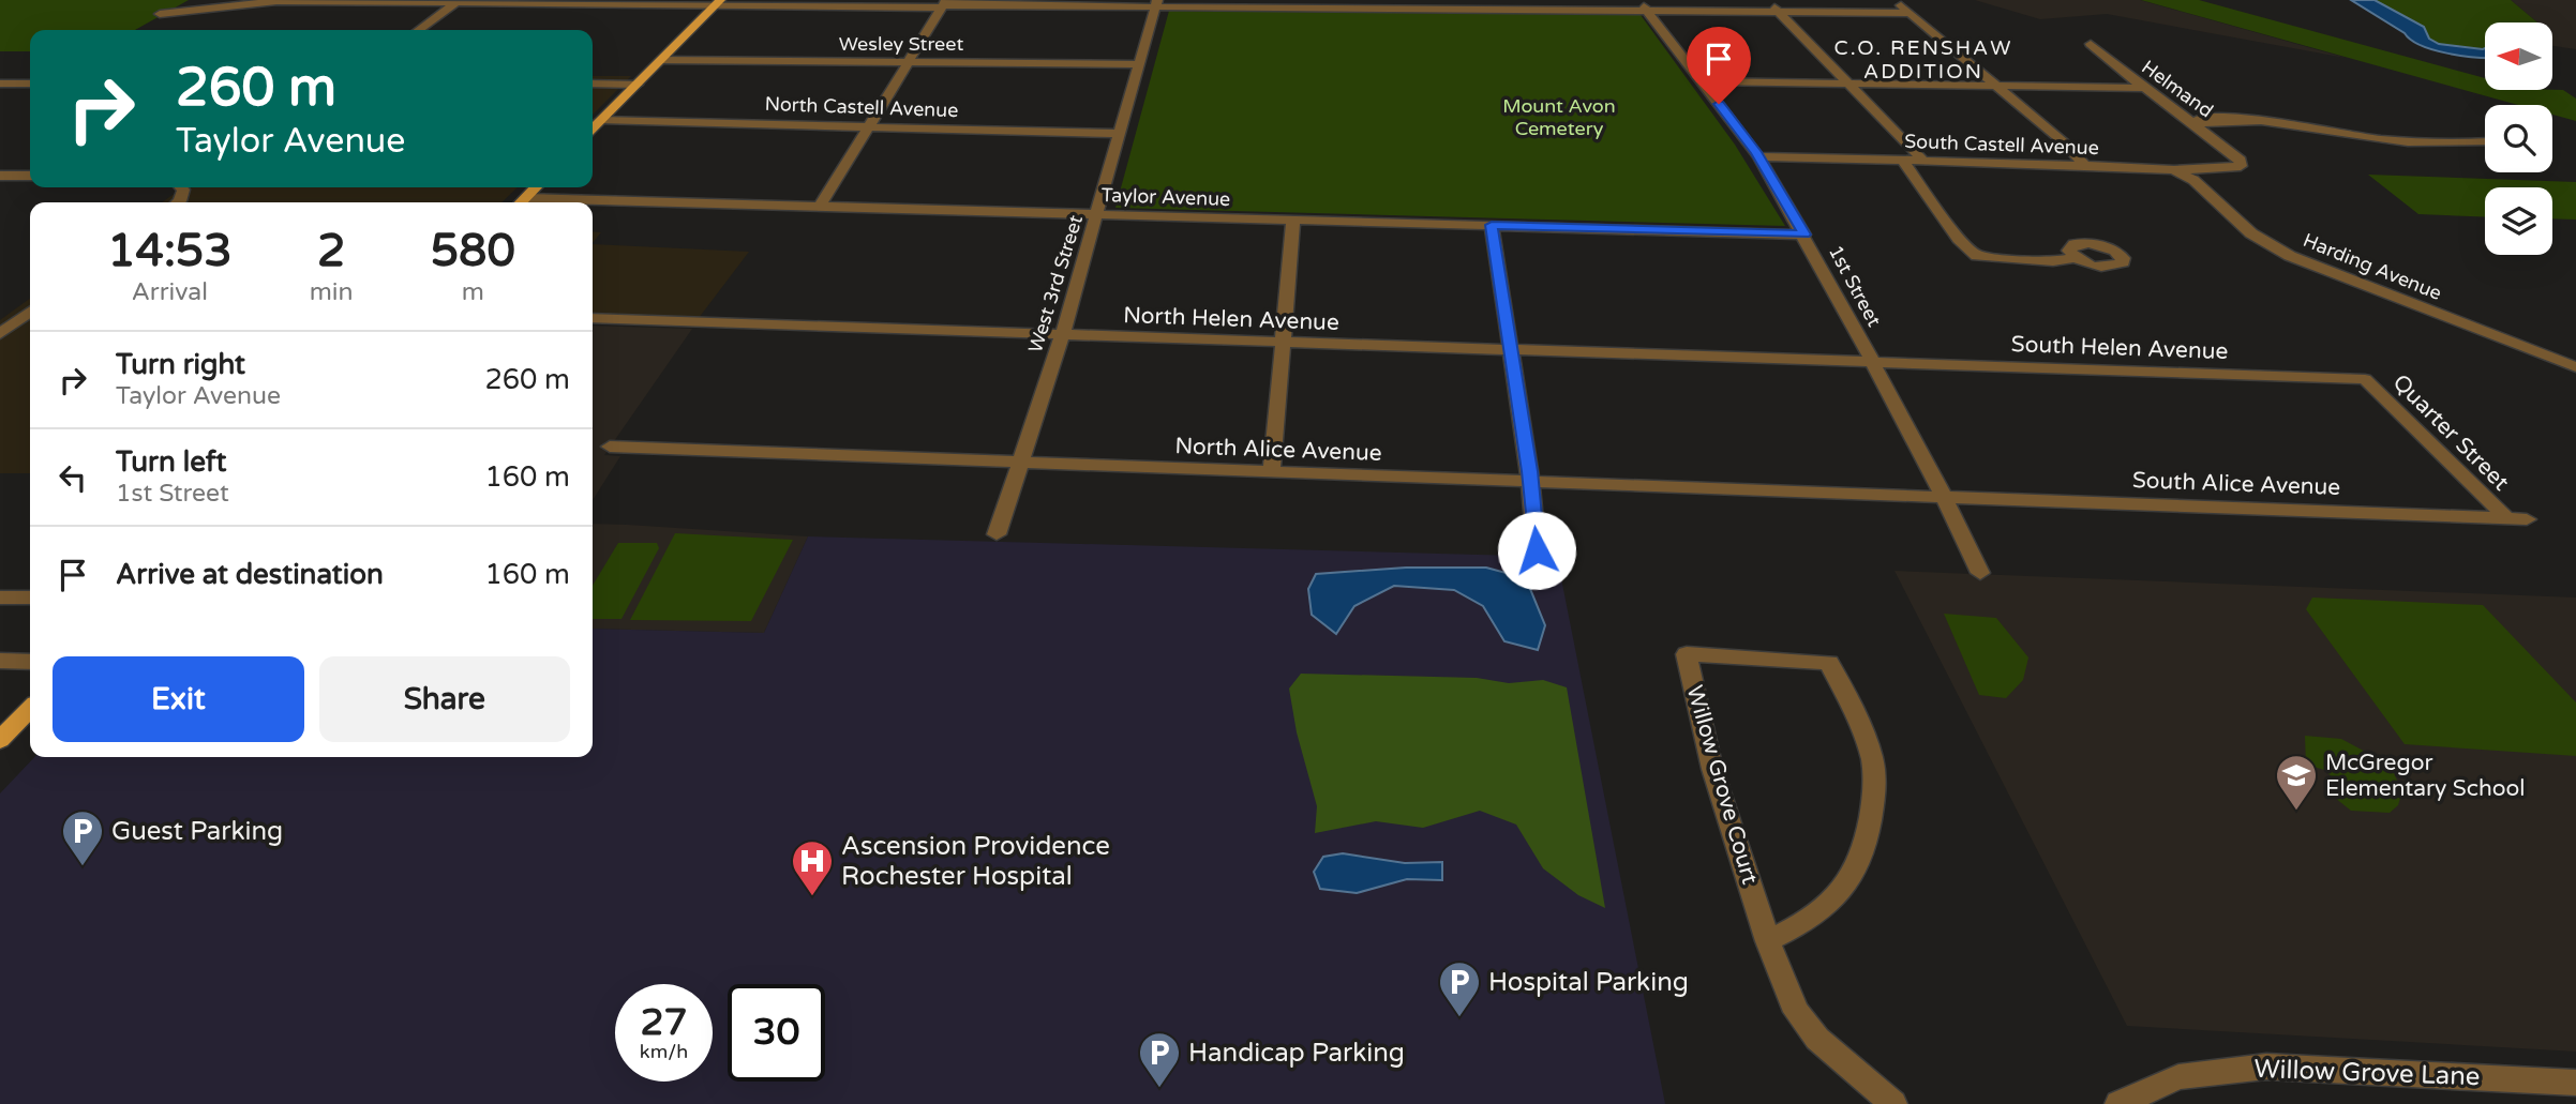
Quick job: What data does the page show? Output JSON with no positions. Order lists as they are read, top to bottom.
{
  "streets": {
    "street": [
      "Wesley Street",
      "Helmand",
      "North Castell Avenue",
      "South Castell Avenue",
      "Taylor Avenue",
      "Harding Avenue",
      "West 3rd Street",
      "1st Street",
      "North Helen Avenue",
      "South Helen Avenue",
      "Quarter Street",
      "North Alice Avenue",
      "South Alice Avenue",
      "Willow Grove Court",
      "Willow Grove Lane"
    ]
  },
  "crossings": [
    ["Wesley Street", "West 3rd Street"],
    ["Helmand", "South Castell Avenue"],
    ["North Castell Avenue", "West 3rd Street"],
    ["South Castell Avenue", "Harding Avenue"],
    ["South Castell Avenue", "1st Street"],
    ["Taylor Avenue", "West 3rd Street"],
    ["Taylor Avenue", "1st Street"],
    ["West 3rd Street", "North Helen Avenue"],
    ["West 3rd Street", "North Alice Avenue"],
    ["1st Street", "North Helen Avenue"],
    ["1st Street", "South Helen Avenue"],
    ["1st Street", "North Alice Avenue"],
    ["1st Street", "South Alice Avenue"],
    ["North Helen Avenue", "South Helen Avenue"],
    ["South Helen Avenue", "Quarter Street"],
    ["Quarter Street", "South Alice Avenue"],
    ["North Alice Avenue", "South Alice Avenue"]
  ],
  "districts": ["C.O. RENSHAW ADDITION"],
  "parks": ["Mount Avon Cemetery"],
  "places": {
    "school or university": ["McGregor Elementary School"],
    "parking": ["Guest Parking", "Hospital Parking", "Handicap Parking"],
    "hospital": ["Ascension Providence Rochester Hospital"]
  },
  "north": "left",
  "page": {
    "turn": ["260 m", "Taylor Avenue"],
    "eta": [
      "14:53",
      "Arrival",
      "2",
      "min",
      "580",
      "m"
    ],
    "list": [
      {
        "name": "Turn right",
        "note": "Taylor Avenue",
        "value": "260 m"
      },
      {
        "name": "Turn left",
        "note": "1st Street",
        "value": "160 m"
      },
      {
        "name": "Arrive at destination",
        "value": "160 m"
      }
    ],
    "buttons": ["Exit", "Share"],
    "speed": "27 km/h",
    "limit": "30"
  }
}
